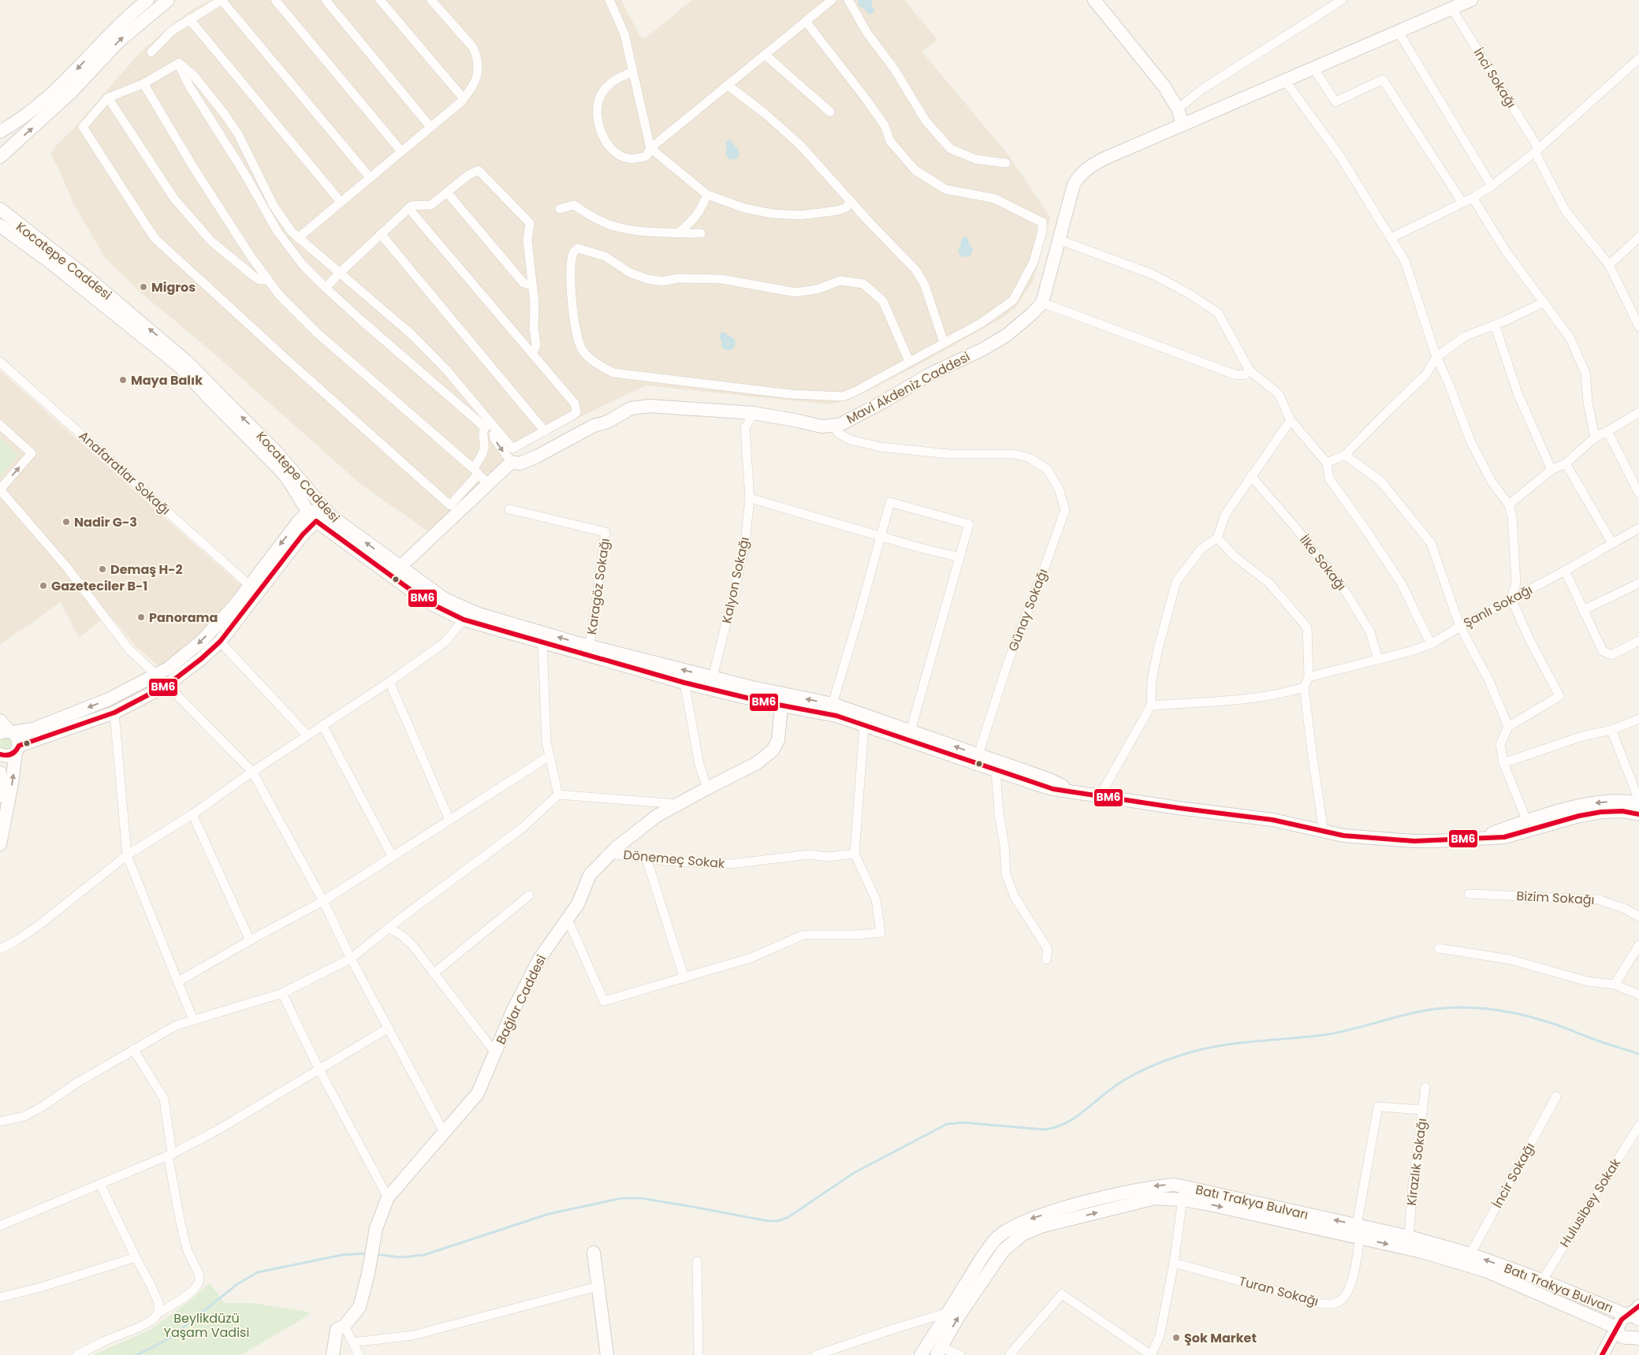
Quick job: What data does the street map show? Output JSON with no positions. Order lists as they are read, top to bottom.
{
  "streets": {
    "main road": [
      "Kocatepe Caddesi",
      "Mavi Akdeniz Caddesi",
      "Bağlar Caddesi",
      "Batı Trakya Bulvarı"
    ],
    "street": [
      "İnci Sokağı",
      "Anafaratlar Sokağı",
      "İlke Sokağı",
      "Kalyon Sokağı",
      "Karagöz Sokağı",
      "Şanlı Sokağı",
      "Günay Sokağı",
      "Dönemeç Sokak",
      "Bizim Sokağı",
      "Kirazlık Sokağı",
      "İncir Sokağı",
      "Hulusibey Sokak",
      "Turan Sokağı"
    ]
  },
  "crossings": [
    ["İnci Sokağı", "Mavi Akdeniz Caddesi"],
    ["Kocatepe Caddesi", "Kalyon Sokağı"],
    ["Kocatepe Caddesi", "Karagöz Sokağı"],
    ["Kocatepe Caddesi", "Günay Sokağı"],
    ["Kocatepe Caddesi", "Bağlar Caddesi"],
    ["Mavi Akdeniz Caddesi", "Kalyon Sokağı"],
    ["Mavi Akdeniz Caddesi", "Günay Sokağı"],
    ["İlke Sokağı", "Şanlı Sokağı"],
    ["Dönemeç Sokak", "Bağlar Caddesi"],
    ["Kirazlık Sokağı", "Batı Trakya Bulvarı"],
    ["İncir Sokağı", "Batı Trakya Bulvarı"],
    ["Batı Trakya Bulvarı", "Hulusibey Sokak"],
    ["Batı Trakya Bulvarı", "Turan Sokağı"]
  ],
  "parks": ["Beylikdüzü Yaşam Vadisi"],
  "places": [
    "Migros",
    "Maya Balık",
    "Nadir G-3",
    "Demaş H-2",
    "Gazeteciler B-1",
    "Panorama",
    "Şok Market"
  ],
  "lines": ["transit line BM6"]
}
